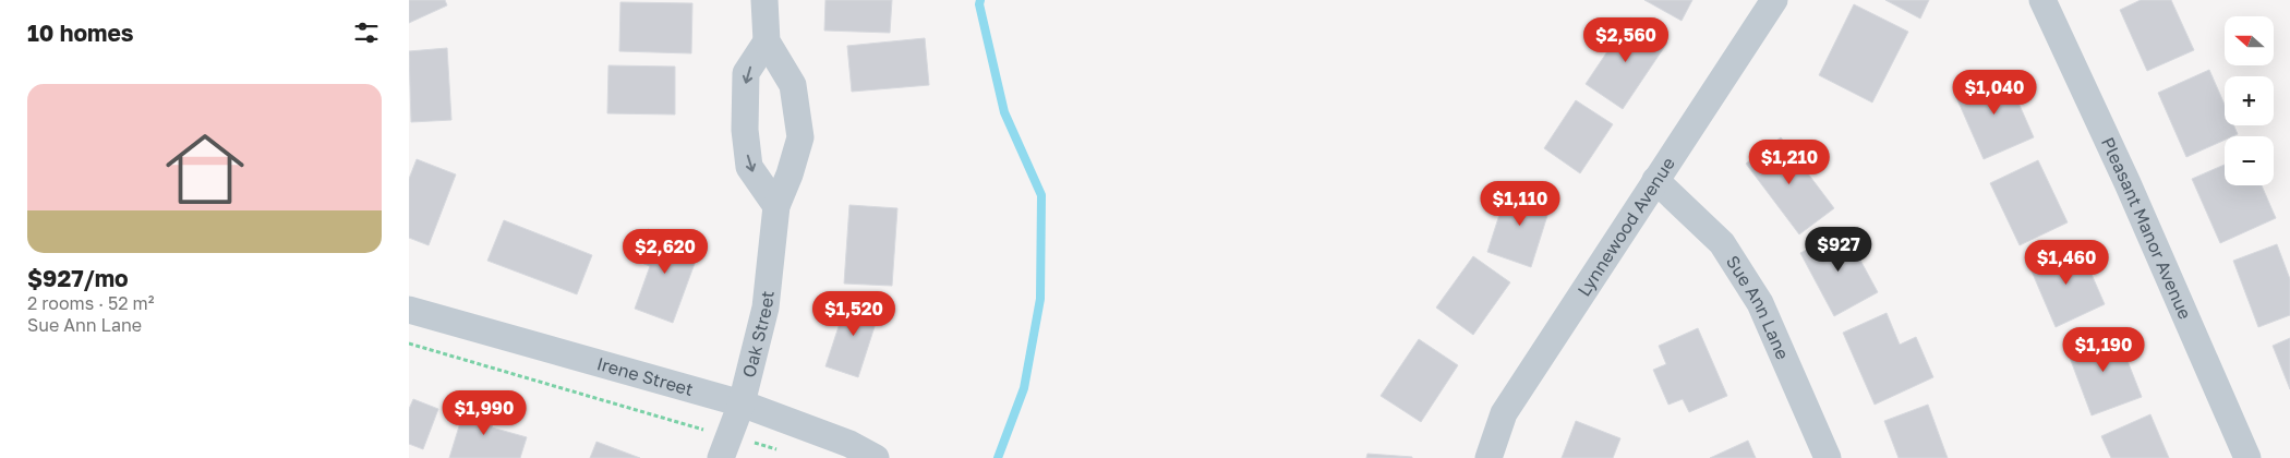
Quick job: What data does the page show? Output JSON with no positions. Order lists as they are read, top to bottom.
{
  "streets": {
    "street": [
      "Lynnewood Avenue",
      "Pleasant Manor Avenue",
      "Sue Ann Lane",
      "Oak Street",
      "Irene Street"
    ]
  },
  "crossings": [
    ["Lynnewood Avenue", "Sue Ann Lane"],
    ["Oak Street", "Irene Street"]
  ],
  "north": "left",
  "page": {
    "heading": "10 homes",
    "map_buttons": ["+", "−"],
    "price": [
      "$2,560",
      "$1,040",
      "$1,210",
      "$1,110",
      "$927",
      "$2,620",
      "$1,460",
      "$1,520",
      "$1,190",
      "$1,990"
    ],
    "list": [
      {
        "name": "$927/mo",
        "note": "2 rooms · 52 m² · Sue Ann Lane"
      }
    ]
  }
}
